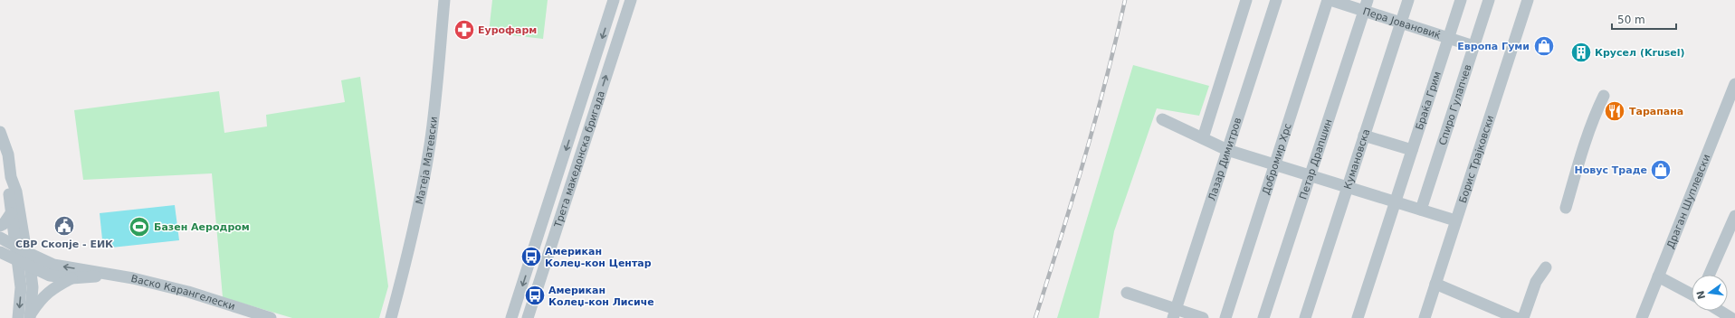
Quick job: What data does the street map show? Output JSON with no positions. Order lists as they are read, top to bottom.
{
  "streets": {
    "street": [
      "Пера Јовановиќ",
      "Браќа Грим",
      "Спиро Гулапчев",
      "Трета македонска бригада",
      "Лазар Димитров",
      "Добромир Хрс",
      "Петар Драпшин",
      "Кумановска",
      "Борис Трајковски",
      "Матеја Матевски",
      "Драган Шуплевски",
      "Васко Карангелески"
    ]
  },
  "crossings": [
    ["Пера Јовановиќ", "Браќа Грим"],
    ["Пера Јовановиќ", "Спиро Гулапчев"],
    ["Пера Јовановиќ", "Петар Драпшин"],
    ["Пера Јовановиќ", "Кумановска"]
  ],
  "places": {
    "pharmacy": ["Еурофарм"],
    "shop": ["Европа Гуми", "Новус Траде"],
    "building": ["Крусел (Krusel)"],
    "restaurant": ["Тарапана"],
    "public building": ["СВР Скопје - ЕИК"],
    "sports": ["Базен Аеродром"],
    "bus stop": ["Американ Колеџ-кон Центар", "Американ Колеџ-кон Лисиче"]
  },
  "scale_bar": "50 m",
  "north": "left"
}
